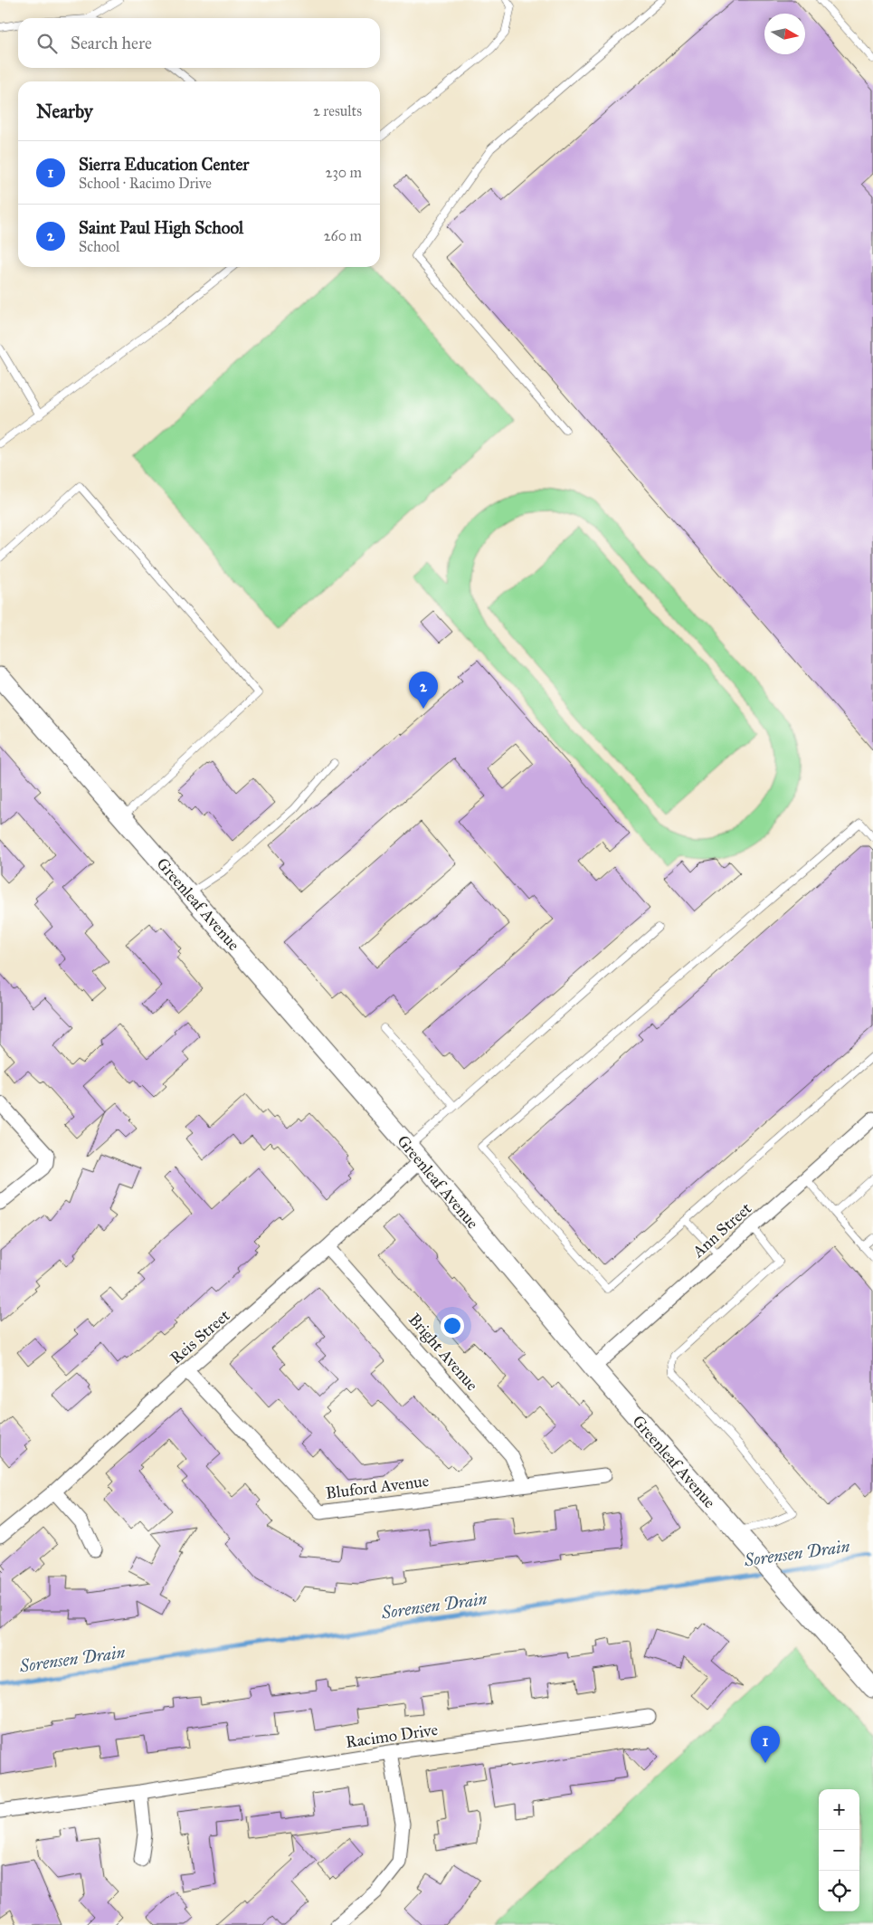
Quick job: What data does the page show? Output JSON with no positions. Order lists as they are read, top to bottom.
{
  "streets": {
    "main road": ["Greenleaf Avenue"],
    "street": [
      "Ann Street",
      "Reis Street",
      "Bright Avenue",
      "Bluford Avenue",
      "Racimo Drive"
    ]
  },
  "crossings": [
    ["Greenleaf Avenue", "Ann Street"],
    ["Greenleaf Avenue", "Reis Street"],
    ["Reis Street", "Bright Avenue"],
    ["Reis Street", "Bluford Avenue"],
    ["Bright Avenue", "Bluford Avenue"]
  ],
  "water": ["Sorensen Drain"],
  "north": "right",
  "page": {
    "search": "Search here",
    "heading": ["Nearby", "2 results"],
    "list": [
      {
        "mark": "1",
        "name": "Sierra Education Center",
        "note": "School · Racimo Drive",
        "value": "230 m"
      },
      {
        "mark": "2",
        "name": "Saint Paul High School",
        "note": "School",
        "value": "260 m"
      }
    ],
    "pins": ["2", "1"],
    "map_buttons": ["+", "−"]
  }
}
